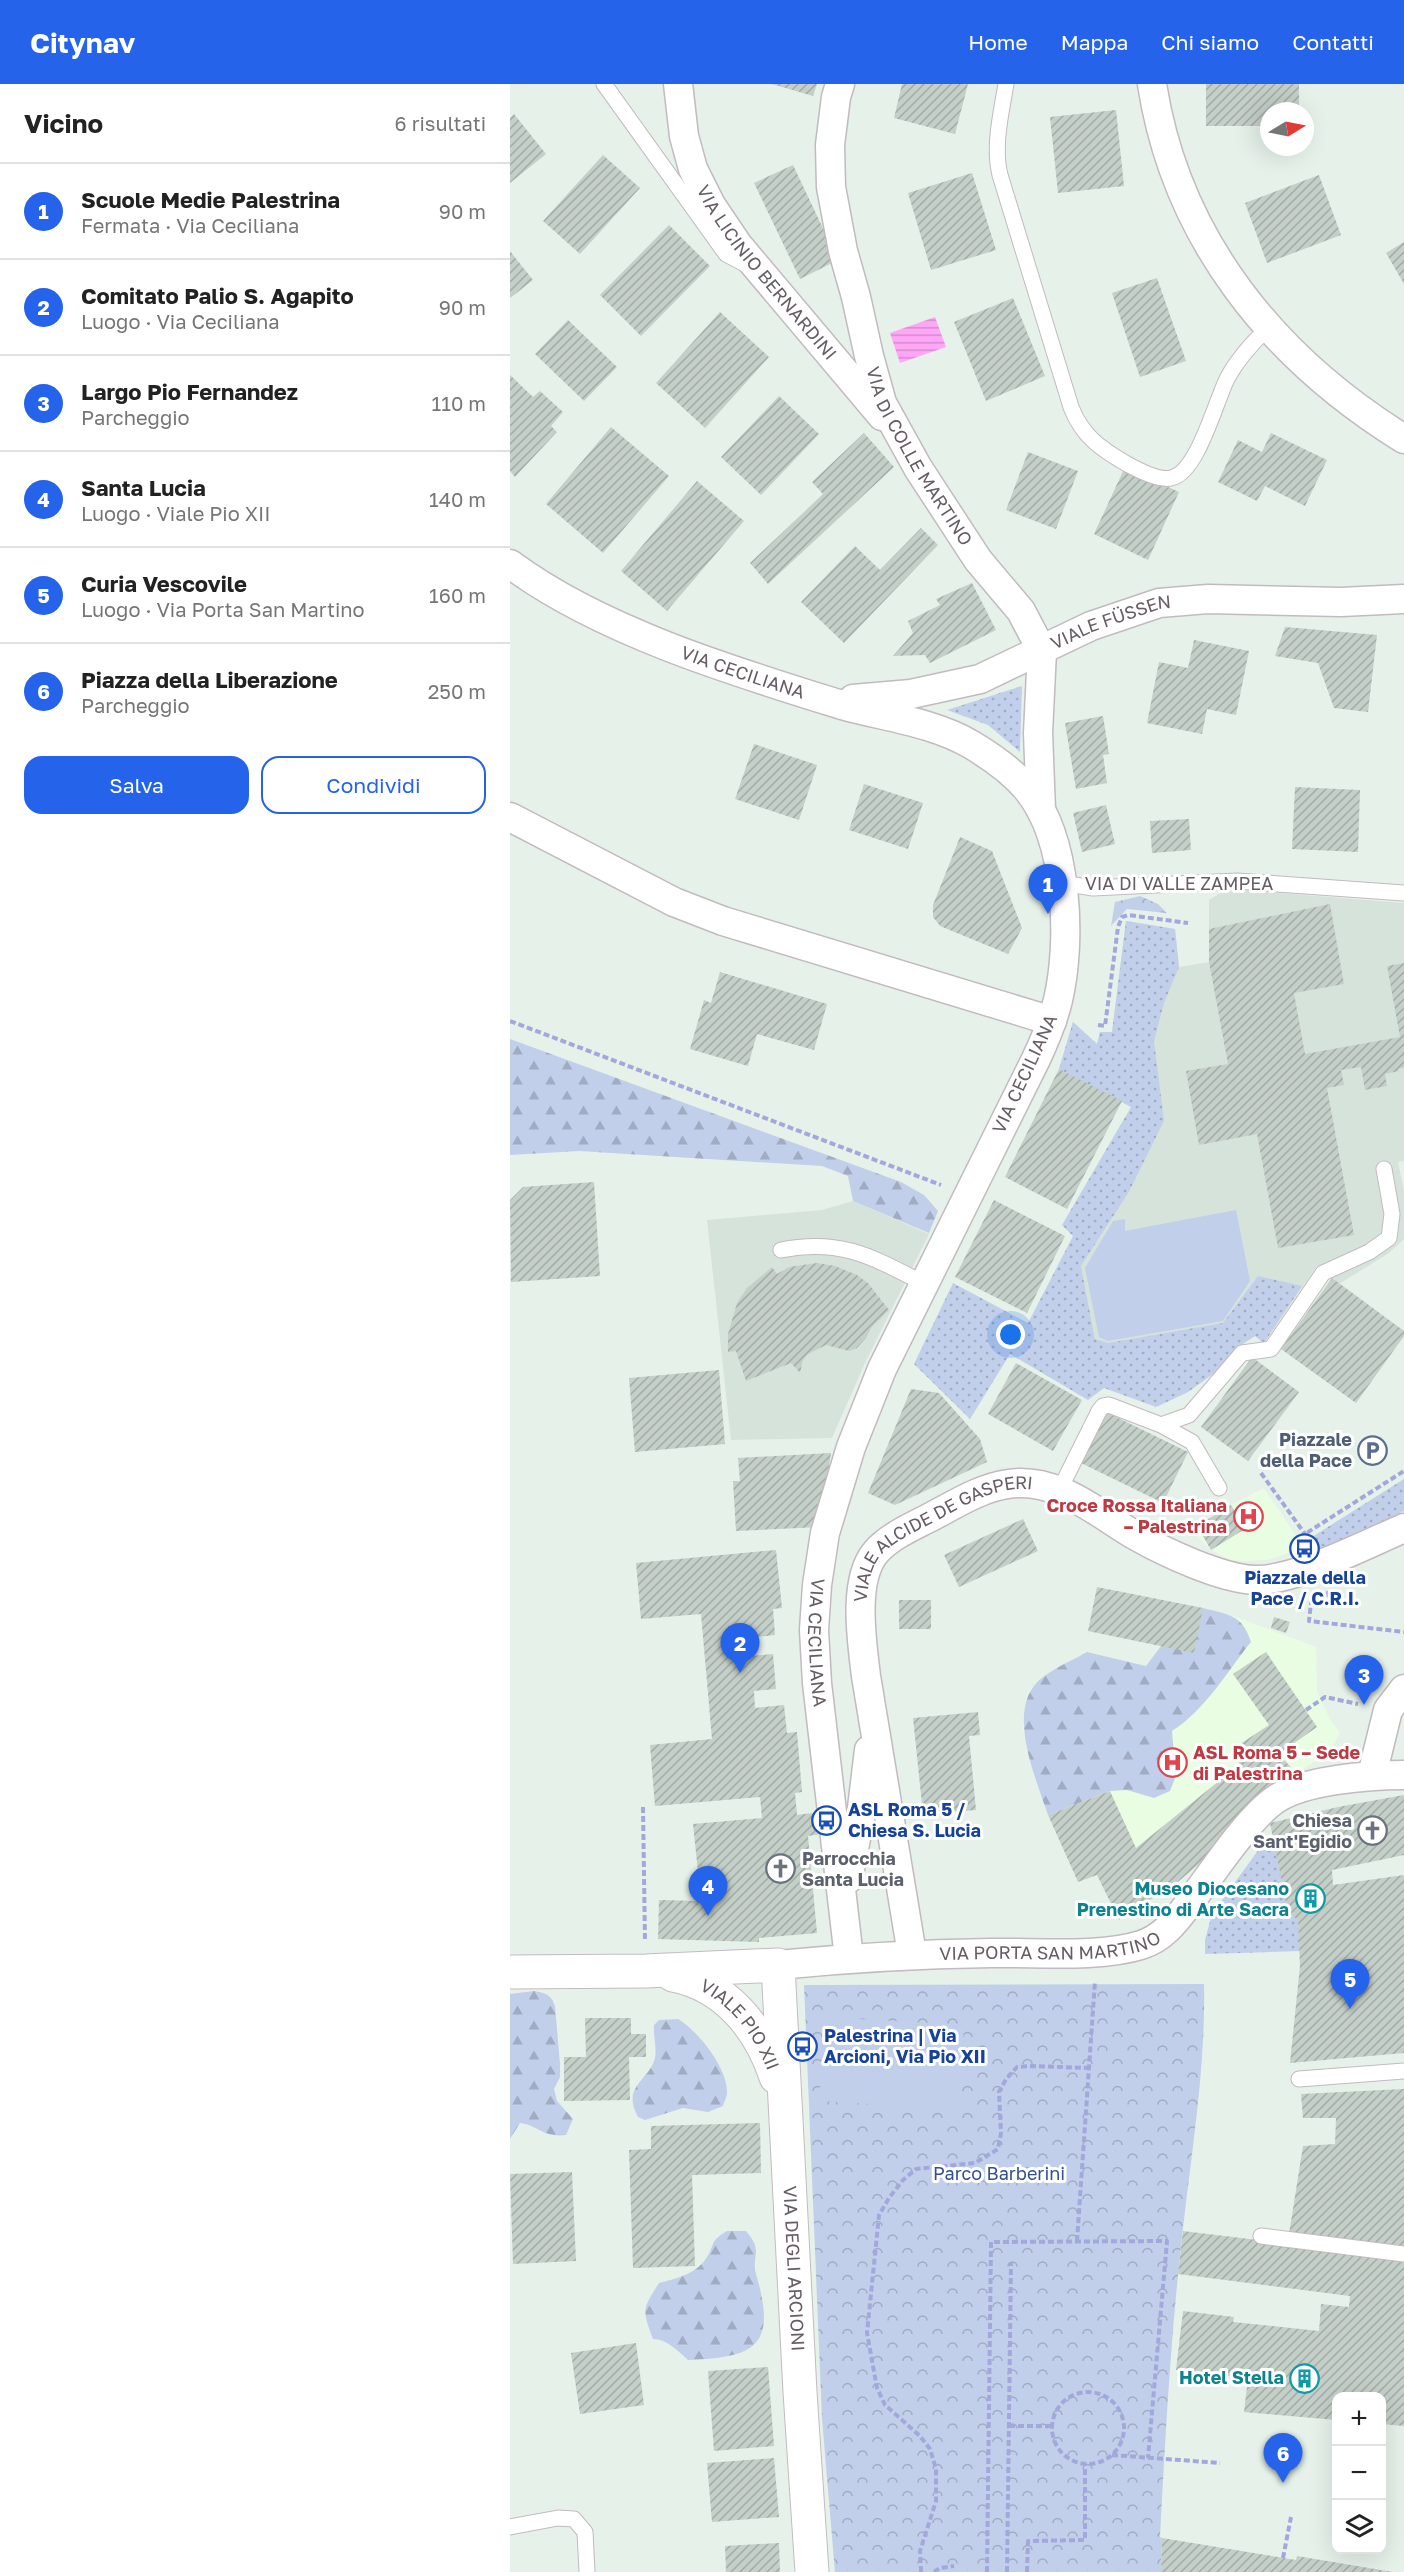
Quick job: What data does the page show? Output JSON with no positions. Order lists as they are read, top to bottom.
{
  "streets": {
    "street": [
      "VIA LICINIO BERNARDINI",
      "VIA DI COLLE MARTINO",
      "VIALE FÜSSEN",
      "VIA CECILIANA",
      "VIALE ALCIDE DE GASPERI",
      "VIA PORTA SAN MARTINO",
      "VIALE PIO XII",
      "VIA DEGLI ARCIONI"
    ],
    "lane": ["VIA DI VALLE ZAMPEA"]
  },
  "crossings": [
    ["VIA LICINIO BERNARDINI", "VIA DI COLLE MARTINO"],
    ["VIA DI COLLE MARTINO", "VIALE FÜSSEN"],
    ["VIALE FÜSSEN", "VIA CECILIANA"],
    ["VIA CECILIANA", "VIA DI VALLE ZAMPEA"],
    ["VIA CECILIANA", "VIA PORTA SAN MARTINO"],
    ["VIALE ALCIDE DE GASPERI", "VIA PORTA SAN MARTINO"],
    ["VIALE PIO XII", "VIA DEGLI ARCIONI"]
  ],
  "parks": ["Parco Barberini"],
  "places": {
    "parking": ["Piazzale della Pace"],
    "hospital": ["Croce Rossa Italiana – Palestrina", "ASL Roma 5 – Sede di Palestrina"],
    "bus stop": ["Piazzale della Pace / C.R.I.", "ASL Roma 5 / Chiesa S. Lucia", "Palestrina | Via Arcioni, Via Pio XII"],
    "church": ["Chiesa Sant'Egidio", "Parrocchia Santa Lucia"],
    "building": ["Museo Diocesano Prenestino di Arte Sacra", "Hotel Stella"]
  },
  "north": "right",
  "page": {
    "header": "Citynav",
    "nav": [
      "Home",
      "Mappa",
      "Chi siamo",
      "Contatti"
    ],
    "heading": ["Vicino", "6 risultati"],
    "list": [
      {
        "mark": "1",
        "name": "Scuole Medie Palestrina",
        "note": "Fermata · Via Ceciliana",
        "value": "90 m"
      },
      {
        "mark": "2",
        "name": "Comitato Palio S. Agapito",
        "note": "Luogo · Via Ceciliana",
        "value": "90 m"
      },
      {
        "mark": "3",
        "name": "Largo Pio Fernandez",
        "note": "Parcheggio",
        "value": "110 m"
      },
      {
        "mark": "4",
        "name": "Santa Lucia",
        "note": "Luogo · Viale Pio XII",
        "value": "140 m"
      },
      {
        "mark": "5",
        "name": "Curia Vescovile",
        "note": "Luogo · Via Porta San Martino",
        "value": "160 m"
      },
      {
        "mark": "6",
        "name": "Piazza della Liberazione",
        "note": "Parcheggio",
        "value": "250 m"
      }
    ],
    "buttons": ["Salva", "Condividi"],
    "pins": [
      "1",
      "2",
      "3",
      "4",
      "5",
      "6"
    ],
    "map_buttons": ["+", "−"]
  }
}
